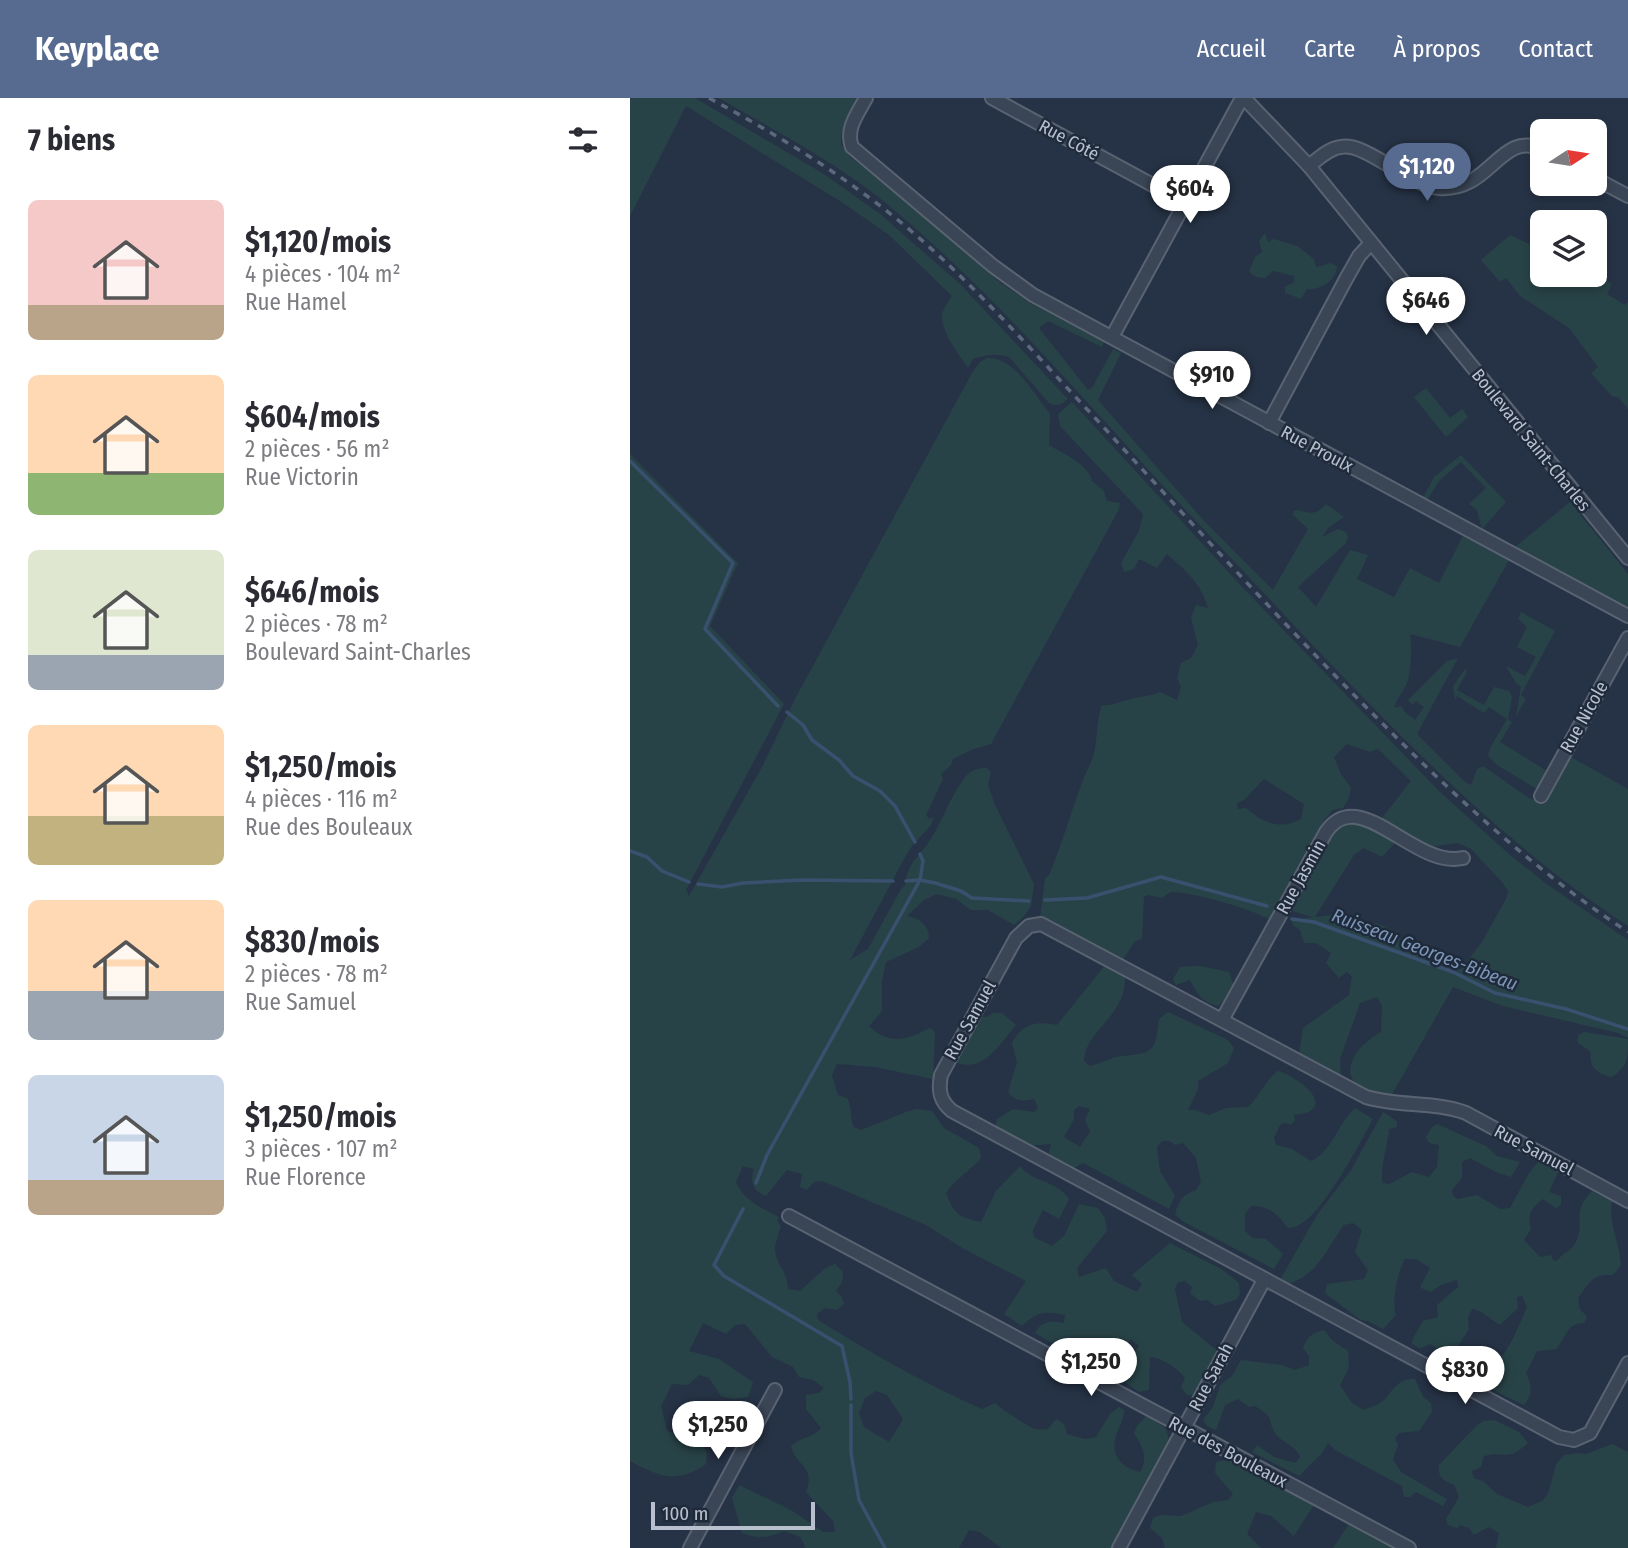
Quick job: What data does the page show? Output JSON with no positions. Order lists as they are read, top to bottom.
{
  "streets": {
    "street": [
      "Rue Côté",
      "Boulevard Saint-Charles",
      "Rue Proulx",
      "Rue Nicole",
      "Rue Jasmin",
      "Rue Samuel",
      "Rue Sarah",
      "Rue des Bouleaux"
    ]
  },
  "crossings": [
    ["Rue Jasmin", "Rue Samuel"],
    ["Rue Samuel", "Rue Sarah"],
    ["Rue Sarah", "Rue des Bouleaux"]
  ],
  "water": ["Ruisseau Georges-Bibeau"],
  "scale_bar": "100 m",
  "north": "right",
  "page": {
    "header": "Keyplace",
    "nav": [
      "Accueil",
      "Carte",
      "À propos",
      "Contact"
    ],
    "heading": "7 biens",
    "price": [
      "$1,120",
      "$604",
      "$646",
      "$910",
      "$1,250",
      "$830",
      "$1,250"
    ],
    "list": [
      {
        "name": "$1,120/mois",
        "note": "4 pièces · 104 m² · Rue Hamel"
      },
      {
        "name": "$604/mois",
        "note": "2 pièces · 56 m² · Rue Victorin"
      },
      {
        "name": "$646/mois",
        "note": "2 pièces · 78 m² · Boulevard Saint-Charles"
      },
      {
        "name": "$1,250/mois",
        "note": "4 pièces · 116 m² · Rue des Bouleaux"
      },
      {
        "name": "$830/mois",
        "note": "2 pièces · 78 m² · Rue Samuel"
      },
      {
        "name": "$1,250/mois",
        "note": "3 pièces · 107 m² · Rue Florence"
      }
    ],
    "scale": "100 m"
  }
}
